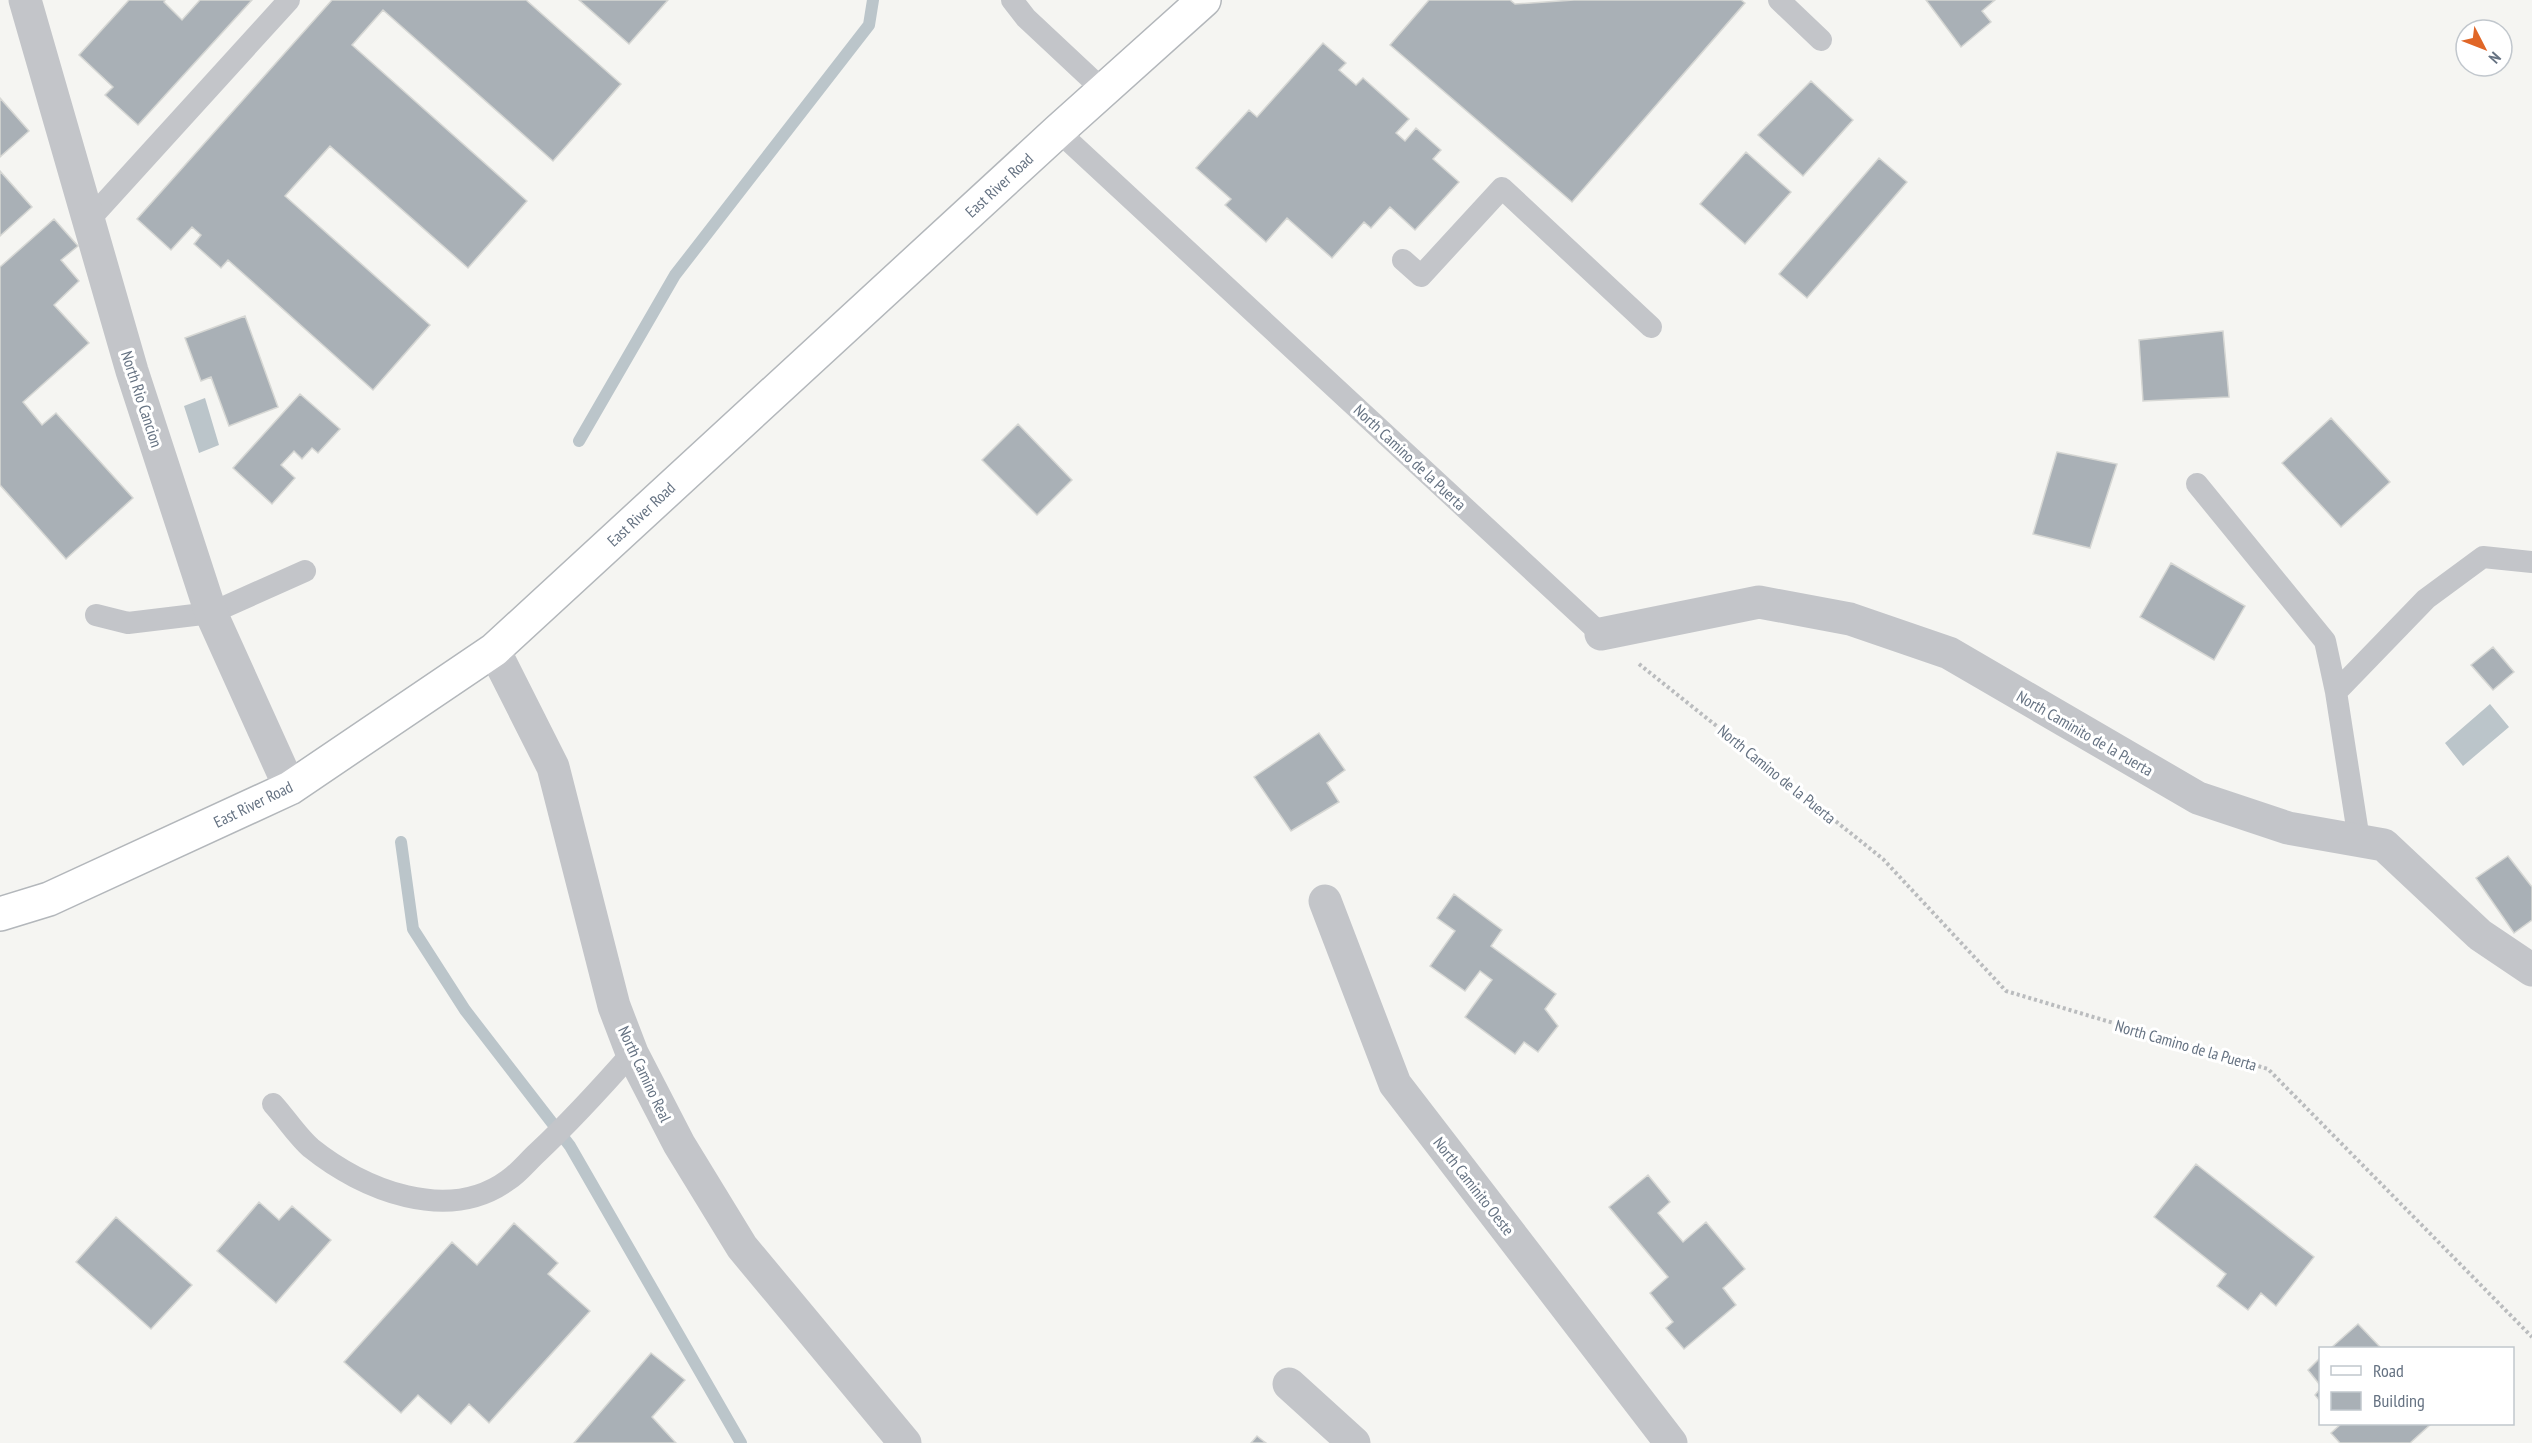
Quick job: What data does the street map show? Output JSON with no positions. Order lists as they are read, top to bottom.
{
  "streets": {
    "main road": ["East River Road"],
    "street": [
      "North Rio Cancion",
      "North Caminito de la Puerta",
      "North Camino Real",
      "North Caminito Oeste"
    ],
    "lane": ["North Camino de la Puerta"]
  },
  "crossings": [
    ["East River Road", "North Rio Cancion"],
    ["East River Road", "North Camino de la Puerta"],
    ["East River Road", "North Camino Real"],
    ["North Camino de la Puerta", "North Caminito de la Puerta"]
  ],
  "legend": ["Road", "Building"],
  "north": "bottom right"
}
